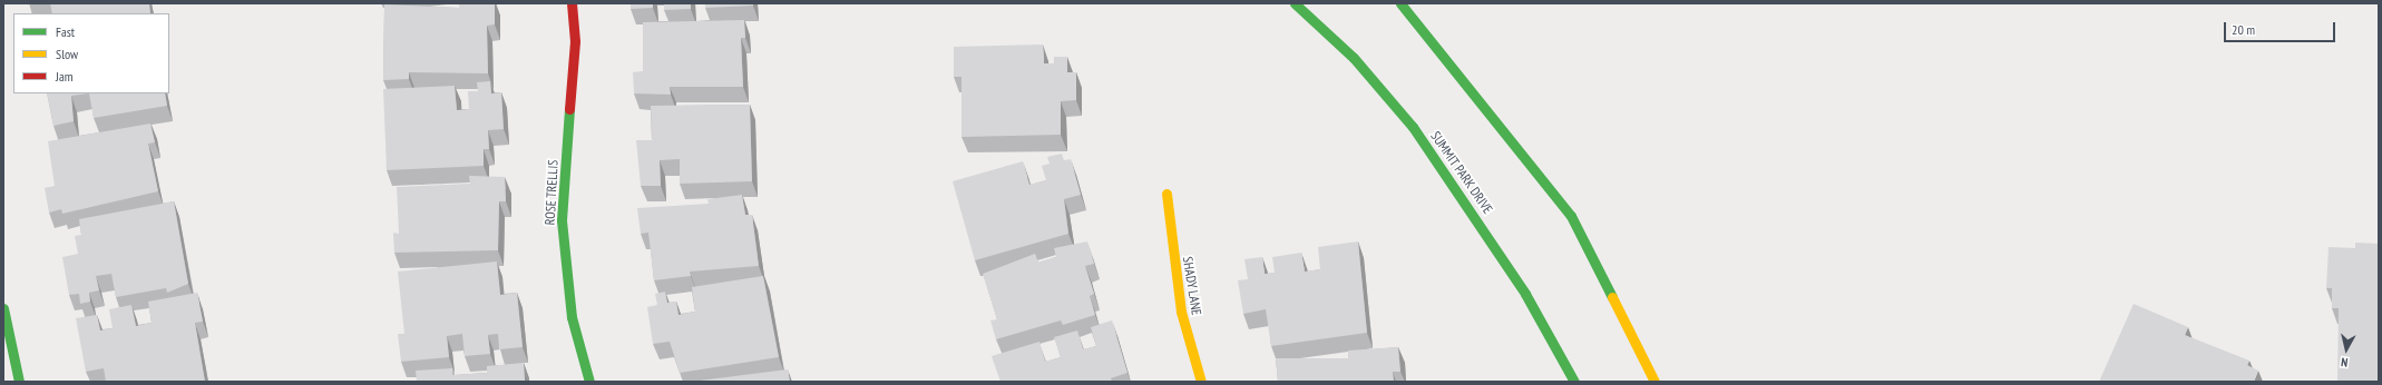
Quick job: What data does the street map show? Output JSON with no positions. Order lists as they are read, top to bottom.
{
  "streets": {
    "street": ["SUMMIT PARK DRIVE", "ROSE TRELLIS", "SHADY LANE"]
  },
  "legend": ["Fast", "Slow", "Jam"],
  "scale_bar": "20 m",
  "north": "bottom"
}
